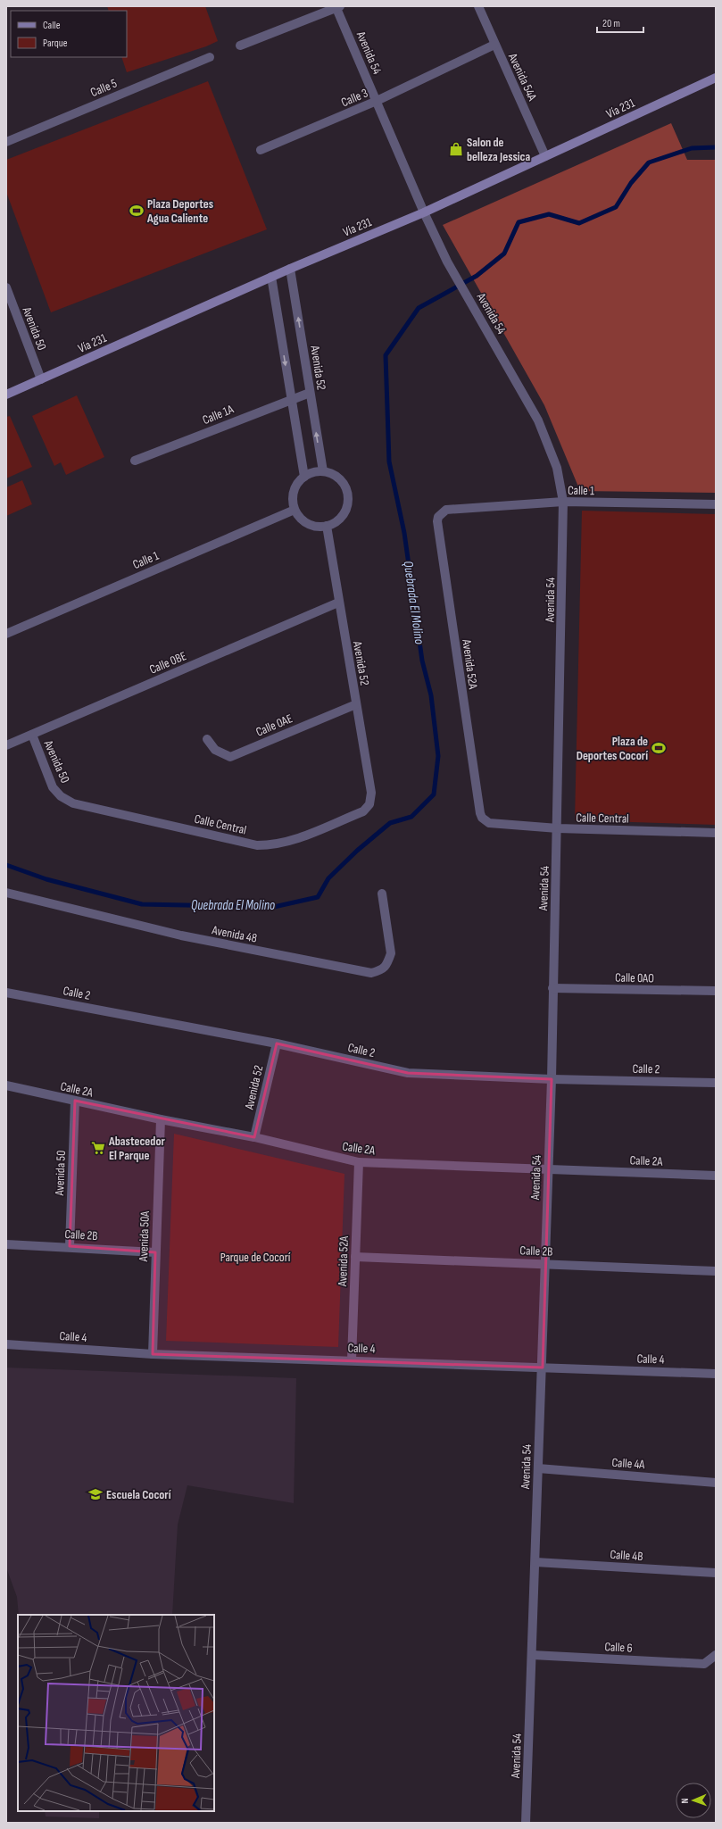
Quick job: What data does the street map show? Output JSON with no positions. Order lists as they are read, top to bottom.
{
  "streets": {
    "main road": ["Vía 231"],
    "street": [
      "Avenida 54",
      "Avenida 54A",
      "Calle 5",
      "Calle 3",
      "Avenida 50",
      "Avenida 52",
      "Calle 1A",
      "Calle 1",
      "Calle 0BE",
      "Avenida 52A",
      "Calle 0AE",
      "Calle Central",
      "Avenida 48",
      "Calle 0AO",
      "Calle 2",
      "Calle 2A",
      "Calle 2B",
      "Avenida 50A",
      "Calle 4",
      "Calle 4A",
      "Calle 4B",
      "Calle 6"
    ]
  },
  "crossings": [
    ["Avenida 54", "Calle 3"],
    ["Avenida 54", "Vía 231"],
    ["Avenida 54", "Calle 1"],
    ["Avenida 54", "Calle Central"],
    ["Avenida 54", "Calle 0AO"],
    ["Avenida 54", "Calle 2"],
    ["Avenida 54", "Calle 2A"],
    ["Avenida 54", "Calle 2B"],
    ["Avenida 54", "Calle 4"],
    ["Avenida 54", "Calle 4A"],
    ["Avenida 54", "Calle 4B"],
    ["Avenida 54", "Calle 6"],
    ["Avenida 54A", "Calle 3"],
    ["Avenida 54A", "Vía 231"],
    ["Vía 231", "Avenida 50"],
    ["Vía 231", "Avenida 52"],
    ["Avenida 50", "Calle 0BE"],
    ["Avenida 50", "Calle Central"],
    ["Avenida 50", "Calle 2A"],
    ["Avenida 50", "Calle 2B"],
    ["Avenida 52", "Calle 1A"],
    ["Avenida 52", "Calle 1"],
    ["Avenida 52", "Calle 0BE"],
    ["Avenida 52", "Calle 0AE"],
    ["Avenida 52", "Calle Central"],
    ["Avenida 52", "Calle 2"],
    ["Avenida 52", "Calle 2A"],
    ["Calle 1", "Avenida 52A"],
    ["Avenida 52A", "Calle Central"],
    ["Avenida 52A", "Calle 2A"],
    ["Avenida 52A", "Calle 2B"],
    ["Avenida 52A", "Calle 4"],
    ["Calle 2A", "Avenida 50A"],
    ["Calle 2B", "Avenida 50A"],
    ["Avenida 50A", "Calle 4"]
  ],
  "water": ["Quebrada El Molino"],
  "parks": ["Parque de Cocorí"],
  "places": {
    "shop": ["Salon de belleza Jessica"],
    "sports": ["Plaza Deportes Agua Caliente", "Plaza de Deportes Cocorí"],
    "supermarket": ["Abastecedor El Parque"],
    "school or university": ["Escuela Cocorí"]
  },
  "legend": ["Calle", "Parque"],
  "scale_bar": "20 m",
  "north": "left"
}
